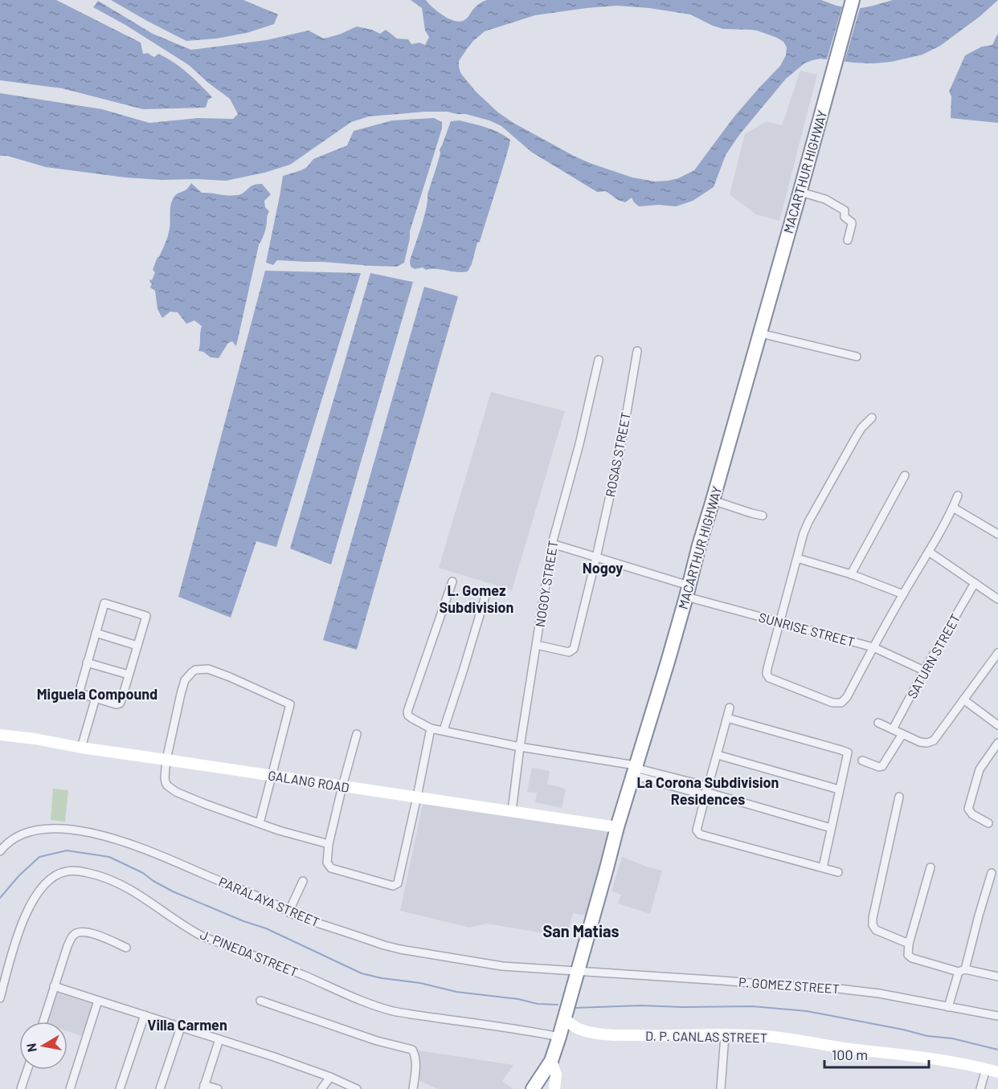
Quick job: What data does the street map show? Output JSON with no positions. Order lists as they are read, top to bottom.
{
  "streets": {
    "highway": ["MACARTHUR HIGHWAY"],
    "street": [
      "ROSAS STREET",
      "NOGOY STREET",
      "SUNRISE STREET",
      "SATURN STREET",
      "GALANG ROAD",
      "PARALAYA STREET",
      "J. PINEDA STREET",
      "P. GOMEZ STREET",
      "D. P. CANLAS STREET"
    ]
  },
  "crossings": [
    ["MACARTHUR HIGHWAY", "SUNRISE STREET"],
    ["MACARTHUR HIGHWAY", "GALANG ROAD"],
    ["MACARTHUR HIGHWAY", "PARALAYA STREET"],
    ["MACARTHUR HIGHWAY", "J. PINEDA STREET"],
    ["MACARTHUR HIGHWAY", "P. GOMEZ STREET"],
    ["MACARTHUR HIGHWAY", "D. P. CANLAS STREET"],
    ["ROSAS STREET", "NOGOY STREET"],
    ["ROSAS STREET", "SUNRISE STREET"],
    ["NOGOY STREET", "SUNRISE STREET"],
    ["NOGOY STREET", "GALANG ROAD"],
    ["SUNRISE STREET", "SATURN STREET"],
    ["PARALAYA STREET", "P. GOMEZ STREET"],
    ["J. PINEDA STREET", "D. P. CANLAS STREET"]
  ],
  "districts": [
    "Nogoy",
    "L. Gomez Subdivision",
    "Miguela Compound",
    "La Corona Subdivision Residences",
    "San Matias",
    "Villa Carmen"
  ],
  "scale_bar": "100 m",
  "north": "left"
}
